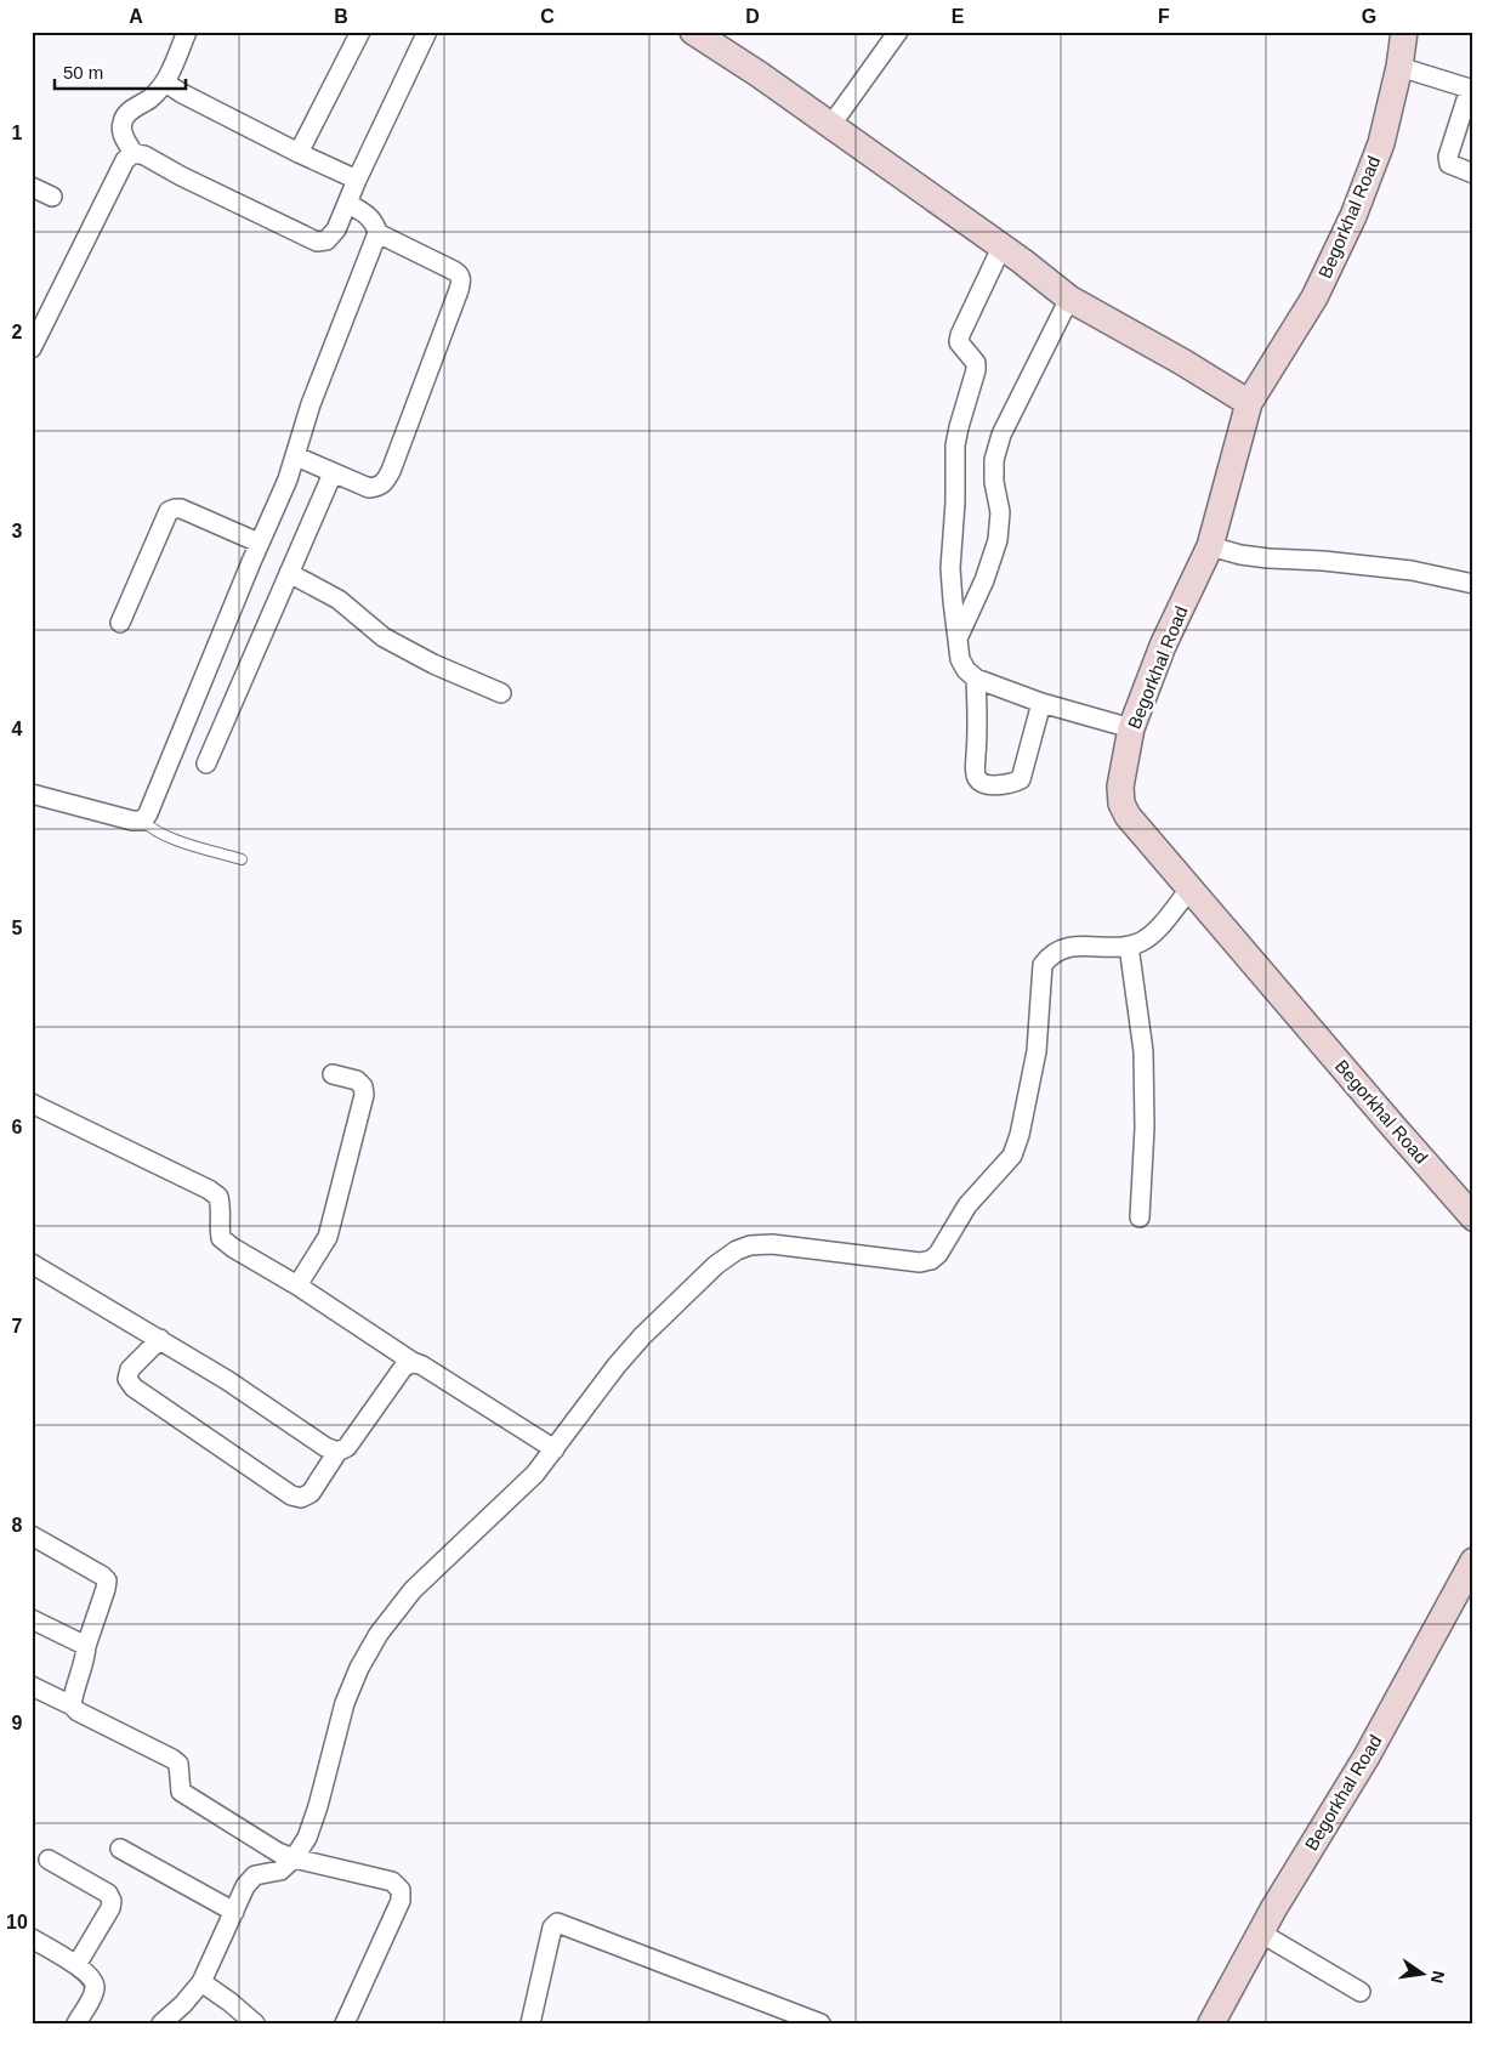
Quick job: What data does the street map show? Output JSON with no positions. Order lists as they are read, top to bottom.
{
  "streets": {
    "street": ["Begorkhal Road"]
  },
  "scale_bar": "50 m",
  "north": "right",
  "grid": {
    "columns": [
      "A",
      "B",
      "C",
      "D",
      "E",
      "F",
      "G"
    ],
    "rows": [
      "1",
      "2",
      "3",
      "4",
      "5",
      "6",
      "7",
      "8",
      "9",
      "10"
    ]
  }
}
